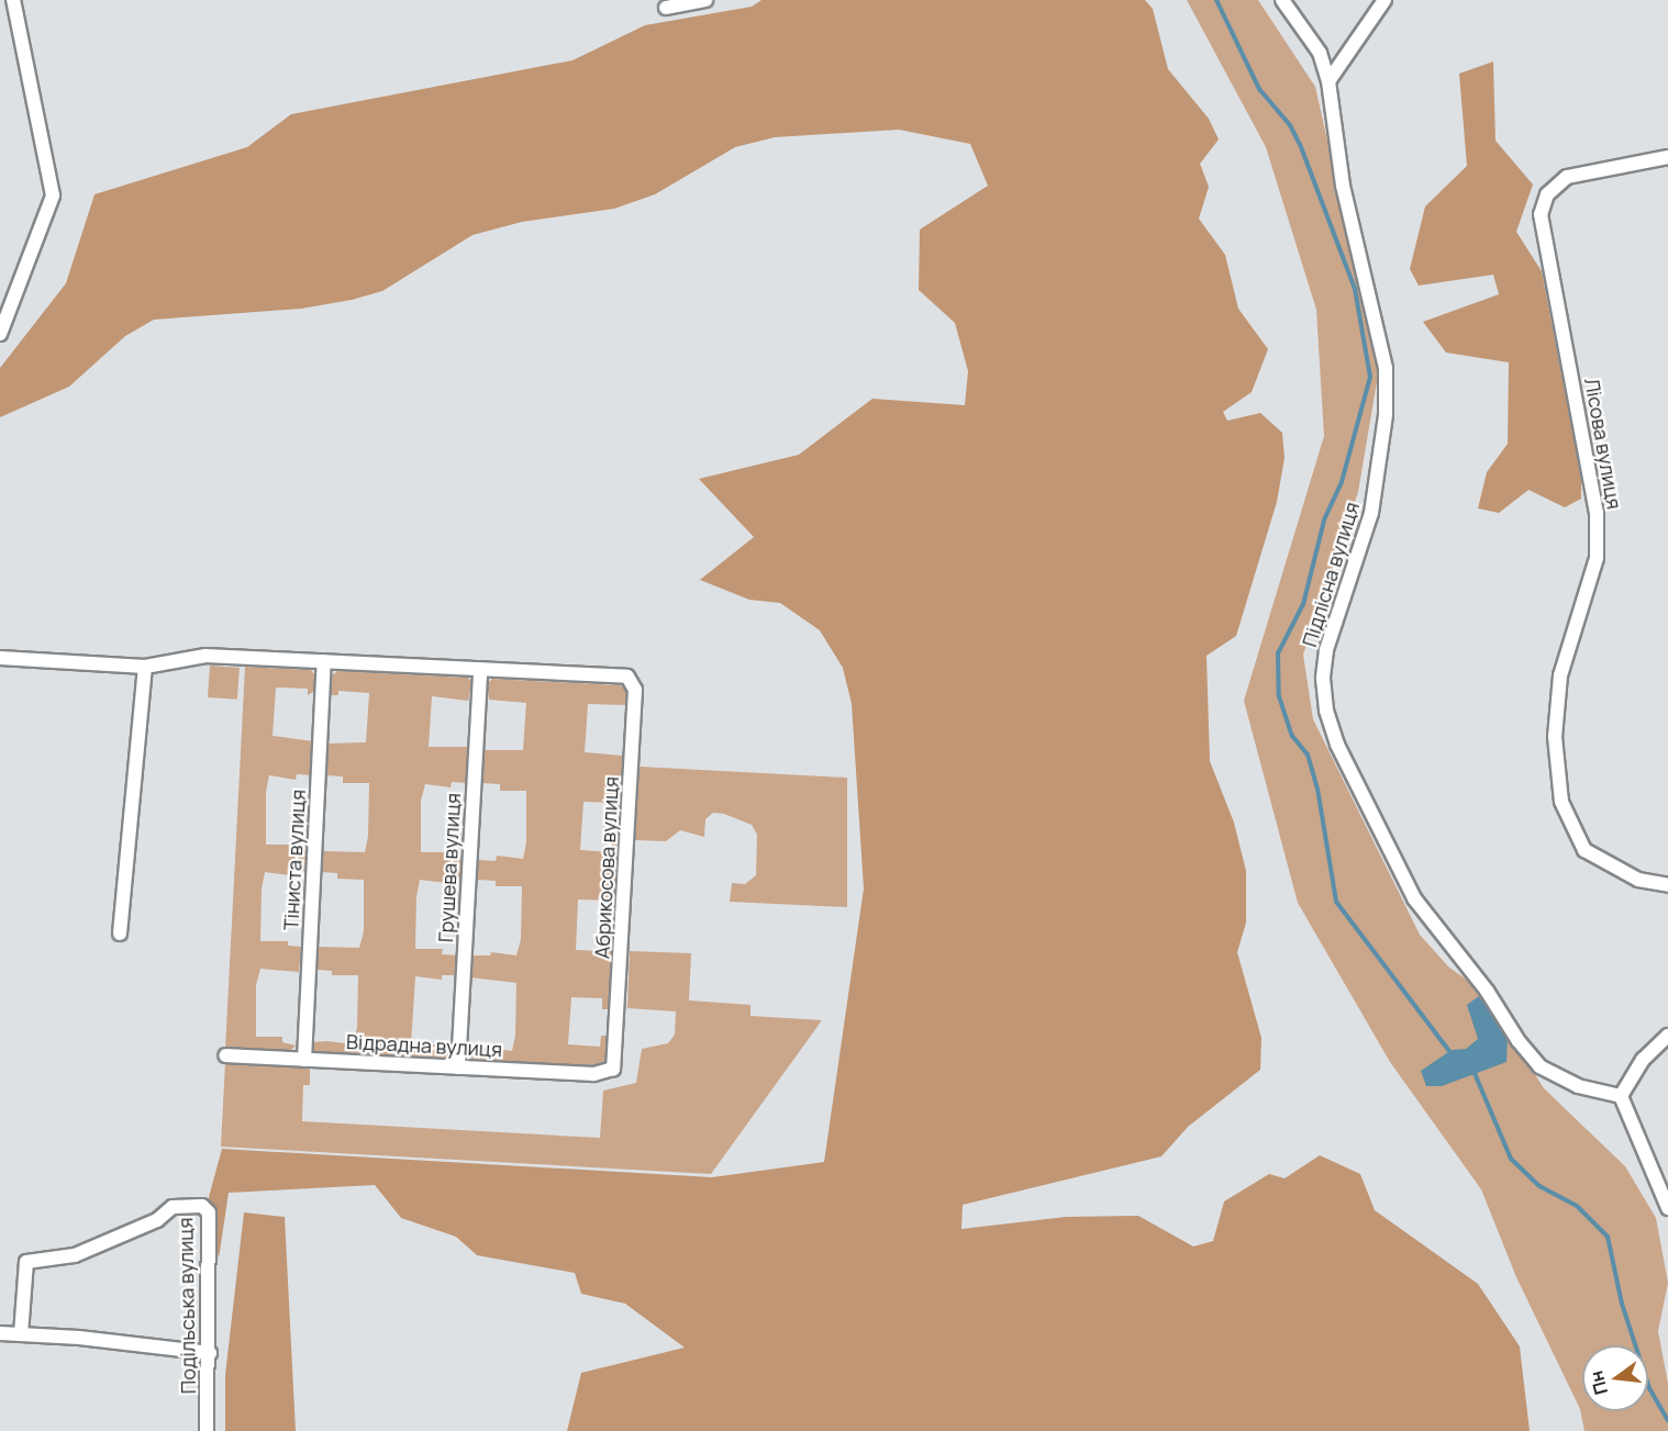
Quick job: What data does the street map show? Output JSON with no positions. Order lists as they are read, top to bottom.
{
  "streets": {
    "street": [
      "Лісова вулиця",
      "Підлісна вулиця",
      "Тіниста вулиця",
      "Грушева вулиця",
      "Абрикосова вулиця",
      "Відрадна вулиця",
      "Подільська вулиця"
    ]
  },
  "crossings": [
    ["Тіниста вулиця", "Відрадна вулиця"],
    ["Грушева вулиця", "Абрикосова вулиця"],
    ["Грушева вулиця", "Відрадна вулиця"],
    ["Абрикосова вулиця", "Відрадна вулиця"]
  ],
  "north": "left"
}
